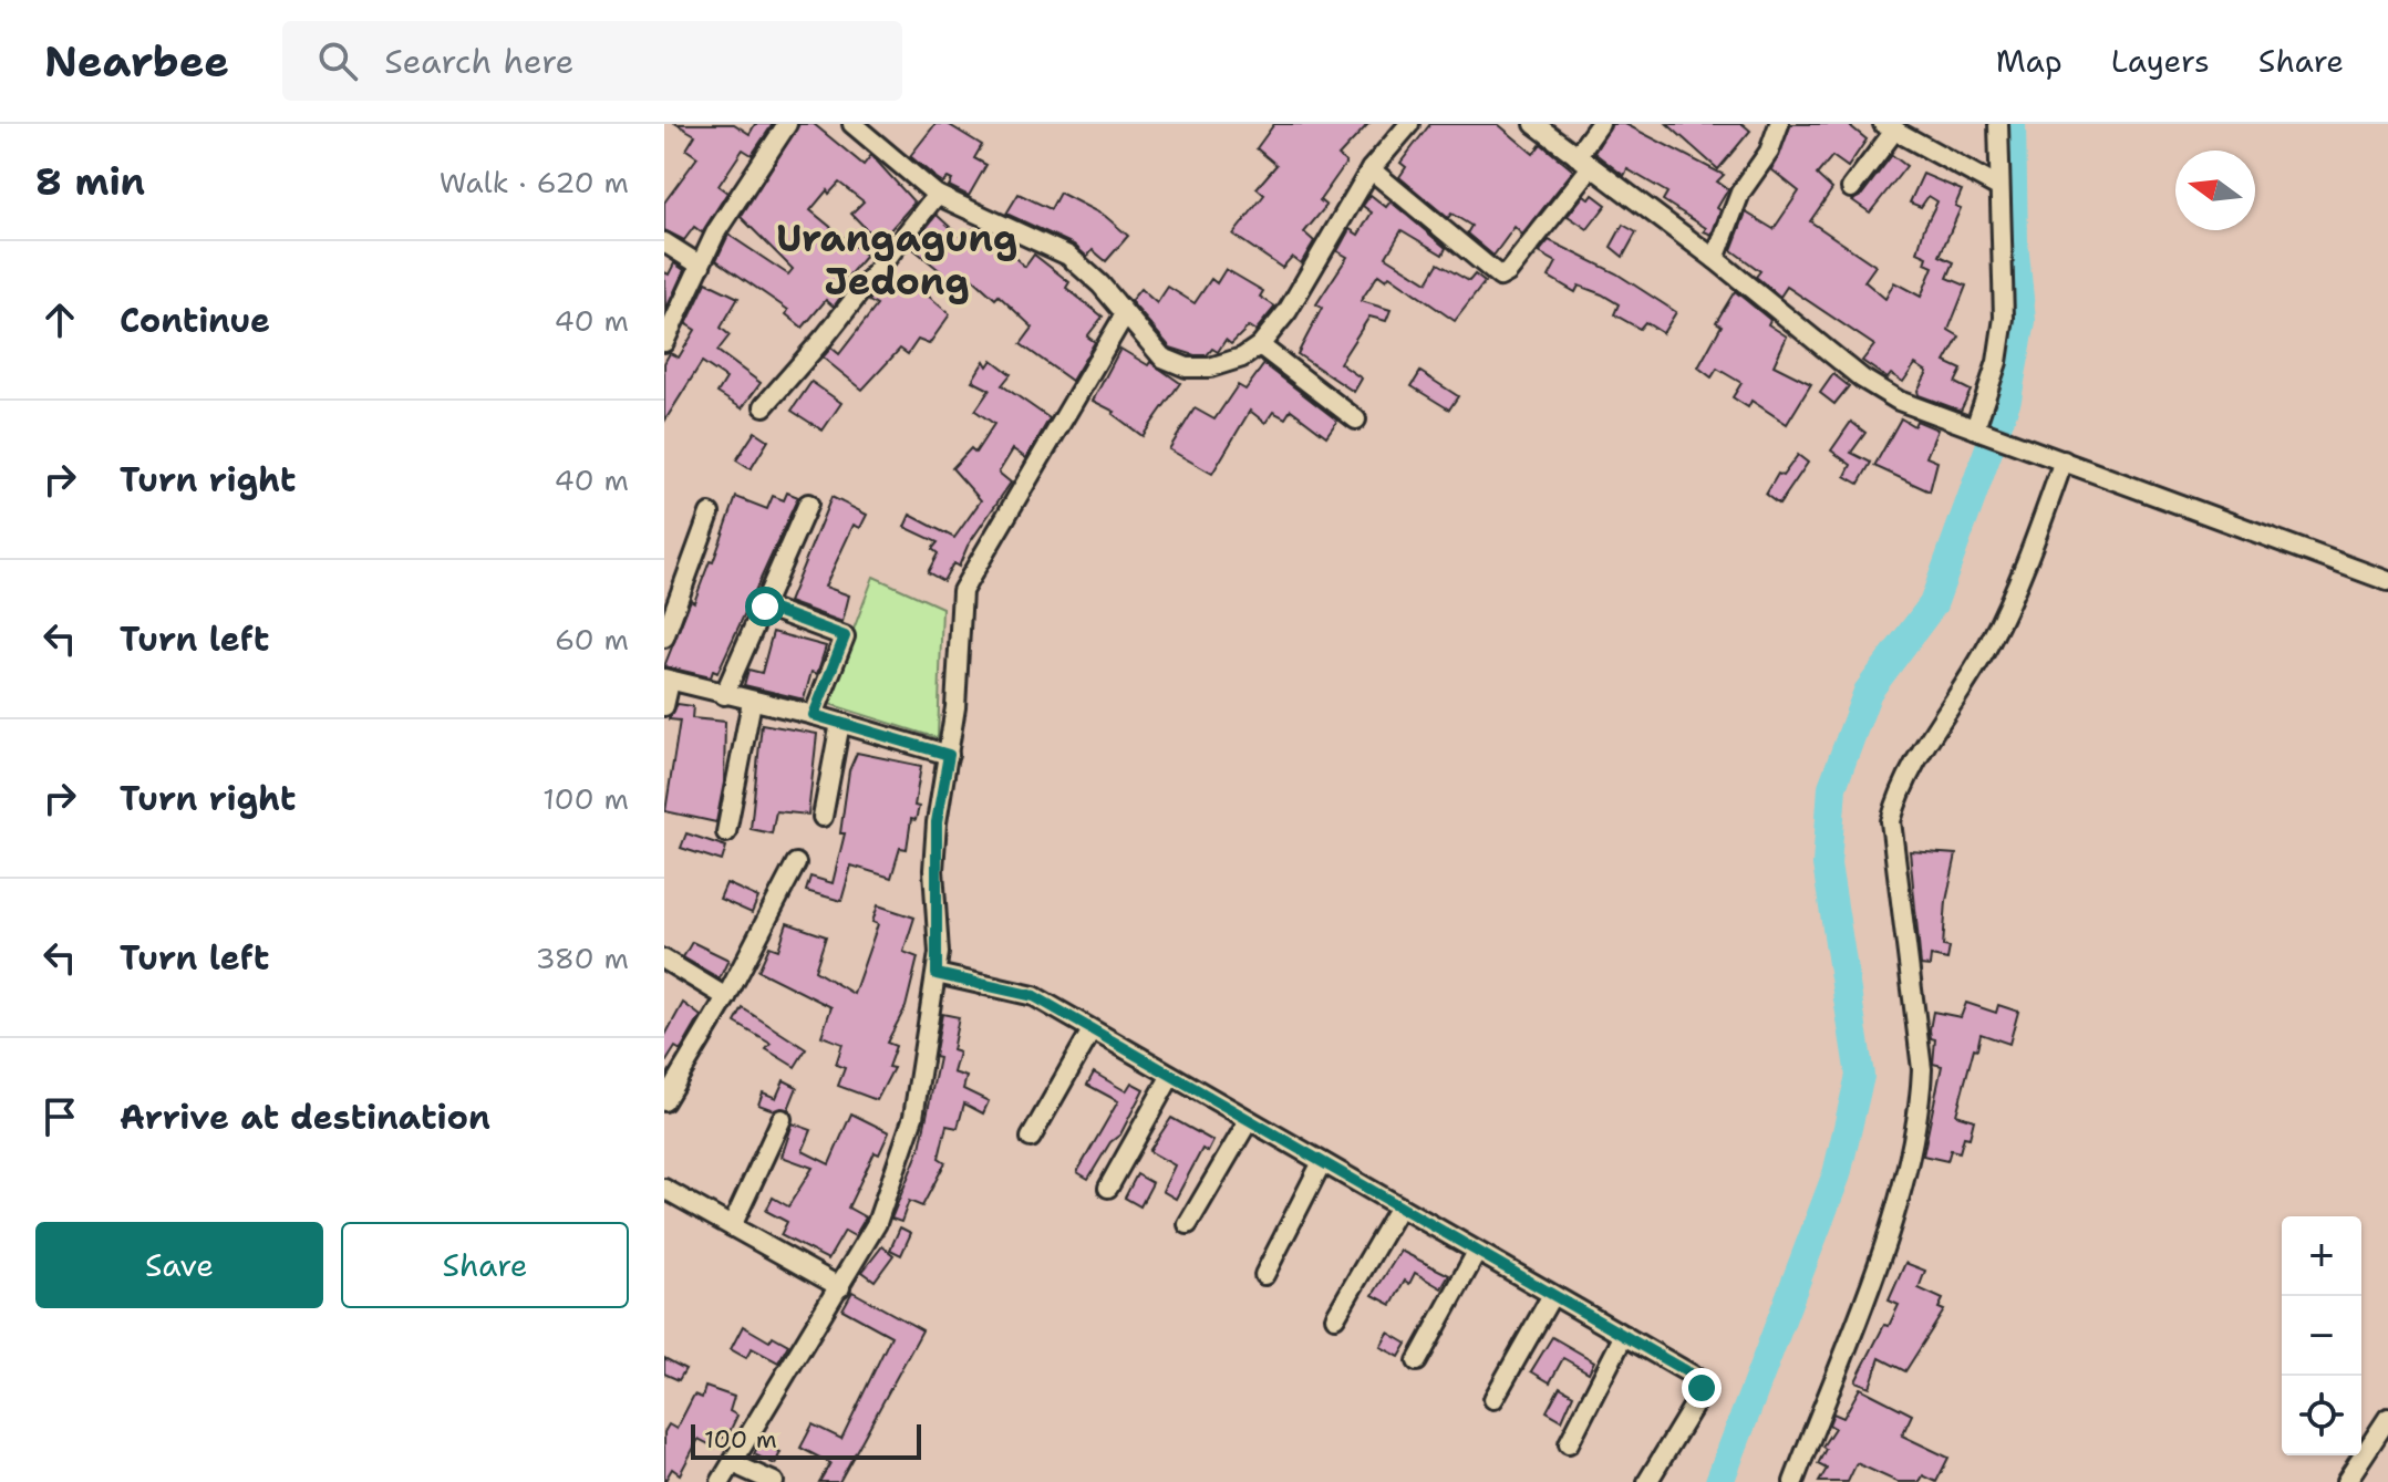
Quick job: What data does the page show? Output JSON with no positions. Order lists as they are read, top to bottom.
{
  "districts": ["Urangagung Jedong"],
  "scale_bar": "100 m",
  "north": "left",
  "page": {
    "header": "Nearbee",
    "search": "Search here",
    "nav": ["Map", "Layers", "Share"],
    "heading": ["8 min", "Walk · 620 m"],
    "list": [
      ["Continue", "40 m"],
      ["Turn right", "40 m"],
      ["Turn left", "60 m"],
      ["Turn right", "100 m"],
      ["Turn left", "380 m"],
      "Arrive at destination"
    ],
    "buttons": ["Save", "Share"],
    "map_buttons": ["+", "−"],
    "scale": "100 m"
  }
}
